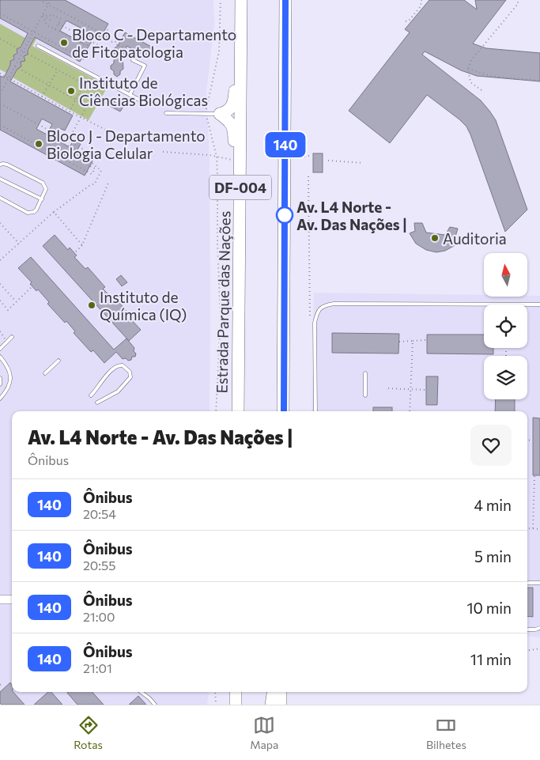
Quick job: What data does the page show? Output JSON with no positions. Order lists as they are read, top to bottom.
{
  "streets": {
    "highway": ["DF-004", "Estrada Parque das Nações"]
  },
  "places": [
    "Bloco C - Departamento de Fitopatologia",
    "Instituto de Ciências Biológicas",
    "Bloco J - Departamento Biologia Celular",
    "Av. L4 Norte - Av. Das Nações |",
    "Auditoria",
    "Instituto de Química (IQ)"
  ],
  "lines": ["bus line 140"],
  "north": "top",
  "page": {
    "on_map": "140",
    "heading": ["Av. L4 Norte - Av. Das Nações |", "Ônibus"],
    "list": [
      {
        "mark": "140",
        "name": "Ônibus",
        "note": "20:54",
        "value": "4 min"
      },
      {
        "mark": "140",
        "name": "Ônibus",
        "note": "20:55",
        "value": "5 min"
      },
      {
        "mark": "140",
        "name": "Ônibus",
        "note": "21:00",
        "value": "10 min"
      },
      {
        "mark": "140",
        "name": "Ônibus",
        "note": "21:01",
        "value": "11 min"
      }
    ],
    "tabs": ["Rotas", "Mapa", "Bilhetes"]
  }
}
